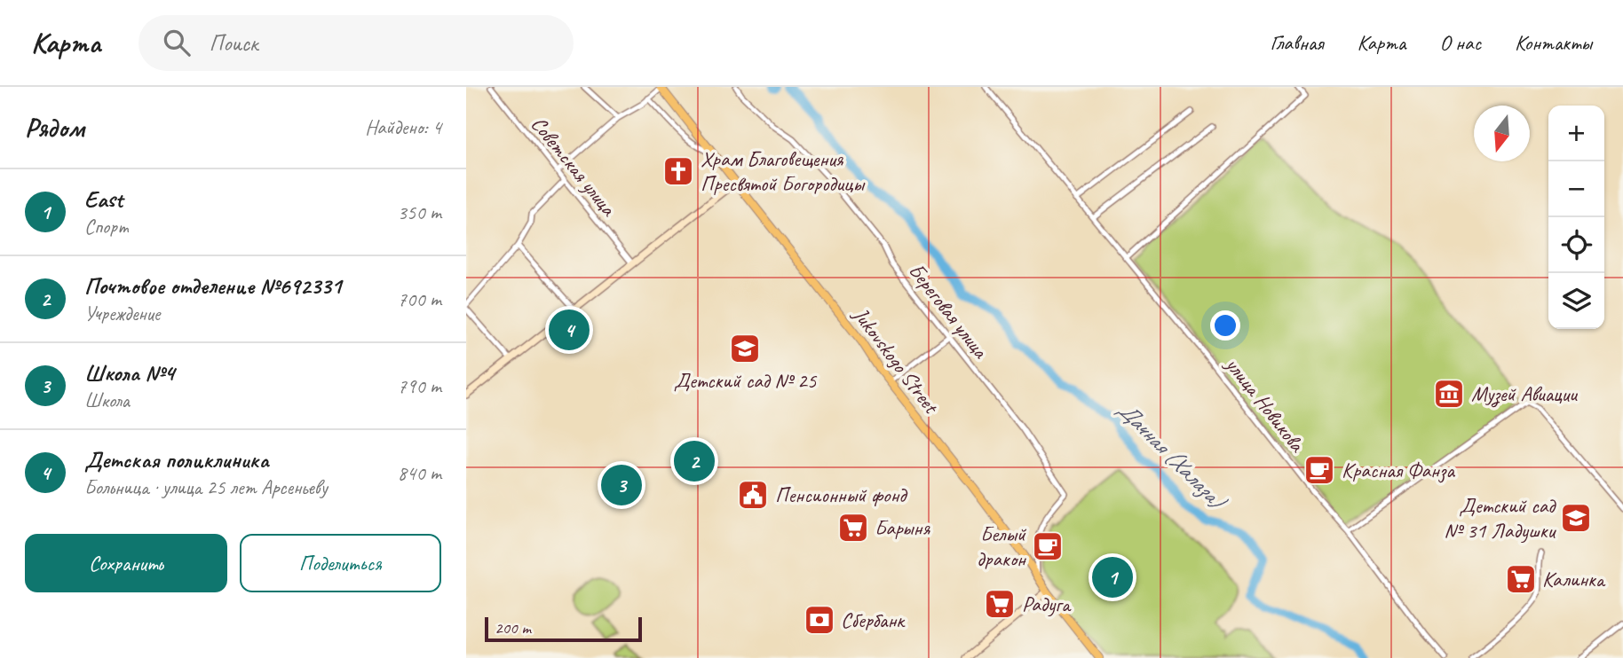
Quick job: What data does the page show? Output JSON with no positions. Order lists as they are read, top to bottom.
{
  "streets": {
    "main road": ["Jukovskogo Street"],
    "street": ["Советская улица", "Береговая улица", "улица Новикова"]
  },
  "crossings": [
    ["Береговая улица", "Jukovskogo Street"]
  ],
  "water": ["Дачная (Халаза)"],
  "places": {
    "church": ["Храм Благовещения Пресвятой Богородицы"],
    "school or university": ["Детский сад № 25", "Детский сад № 31 Ладушки"],
    "museum": ["Музей Авиации"],
    "cafe": ["Красная Фанза", "Белый дракон"],
    "public building": ["Пенсионный фонд"],
    "supermarket": ["Барыня", "Калинка", "Радуга"],
    "bank": ["Сбербанк"]
  },
  "scale_bar": "200 m",
  "north": "bottom",
  "page": {
    "header": "Карта",
    "search": "Поиск",
    "nav": [
      "Главная",
      "Карта",
      "О нас",
      "Контакты"
    ],
    "heading": ["Рядом", "Найдено: 4"],
    "map_buttons": ["+", "−"],
    "list": [
      {
        "mark": "1",
        "name": "East",
        "note": "Спорт",
        "value": "350 m"
      },
      {
        "mark": "2",
        "name": "Почтовое отделение №692331",
        "note": "Учреждение",
        "value": "700 m"
      },
      {
        "mark": "3",
        "name": "Школа №4",
        "note": "Школа",
        "value": "790 m"
      },
      {
        "mark": "4",
        "name": "Детская поликлиника",
        "note": "Больница · улица 25 лет Арсеньеву",
        "value": "840 m"
      }
    ],
    "pins": [
      "4",
      "2",
      "3",
      "1"
    ],
    "buttons": ["Сохранить", "Поделиться"],
    "scale": "200 m"
  }
}
